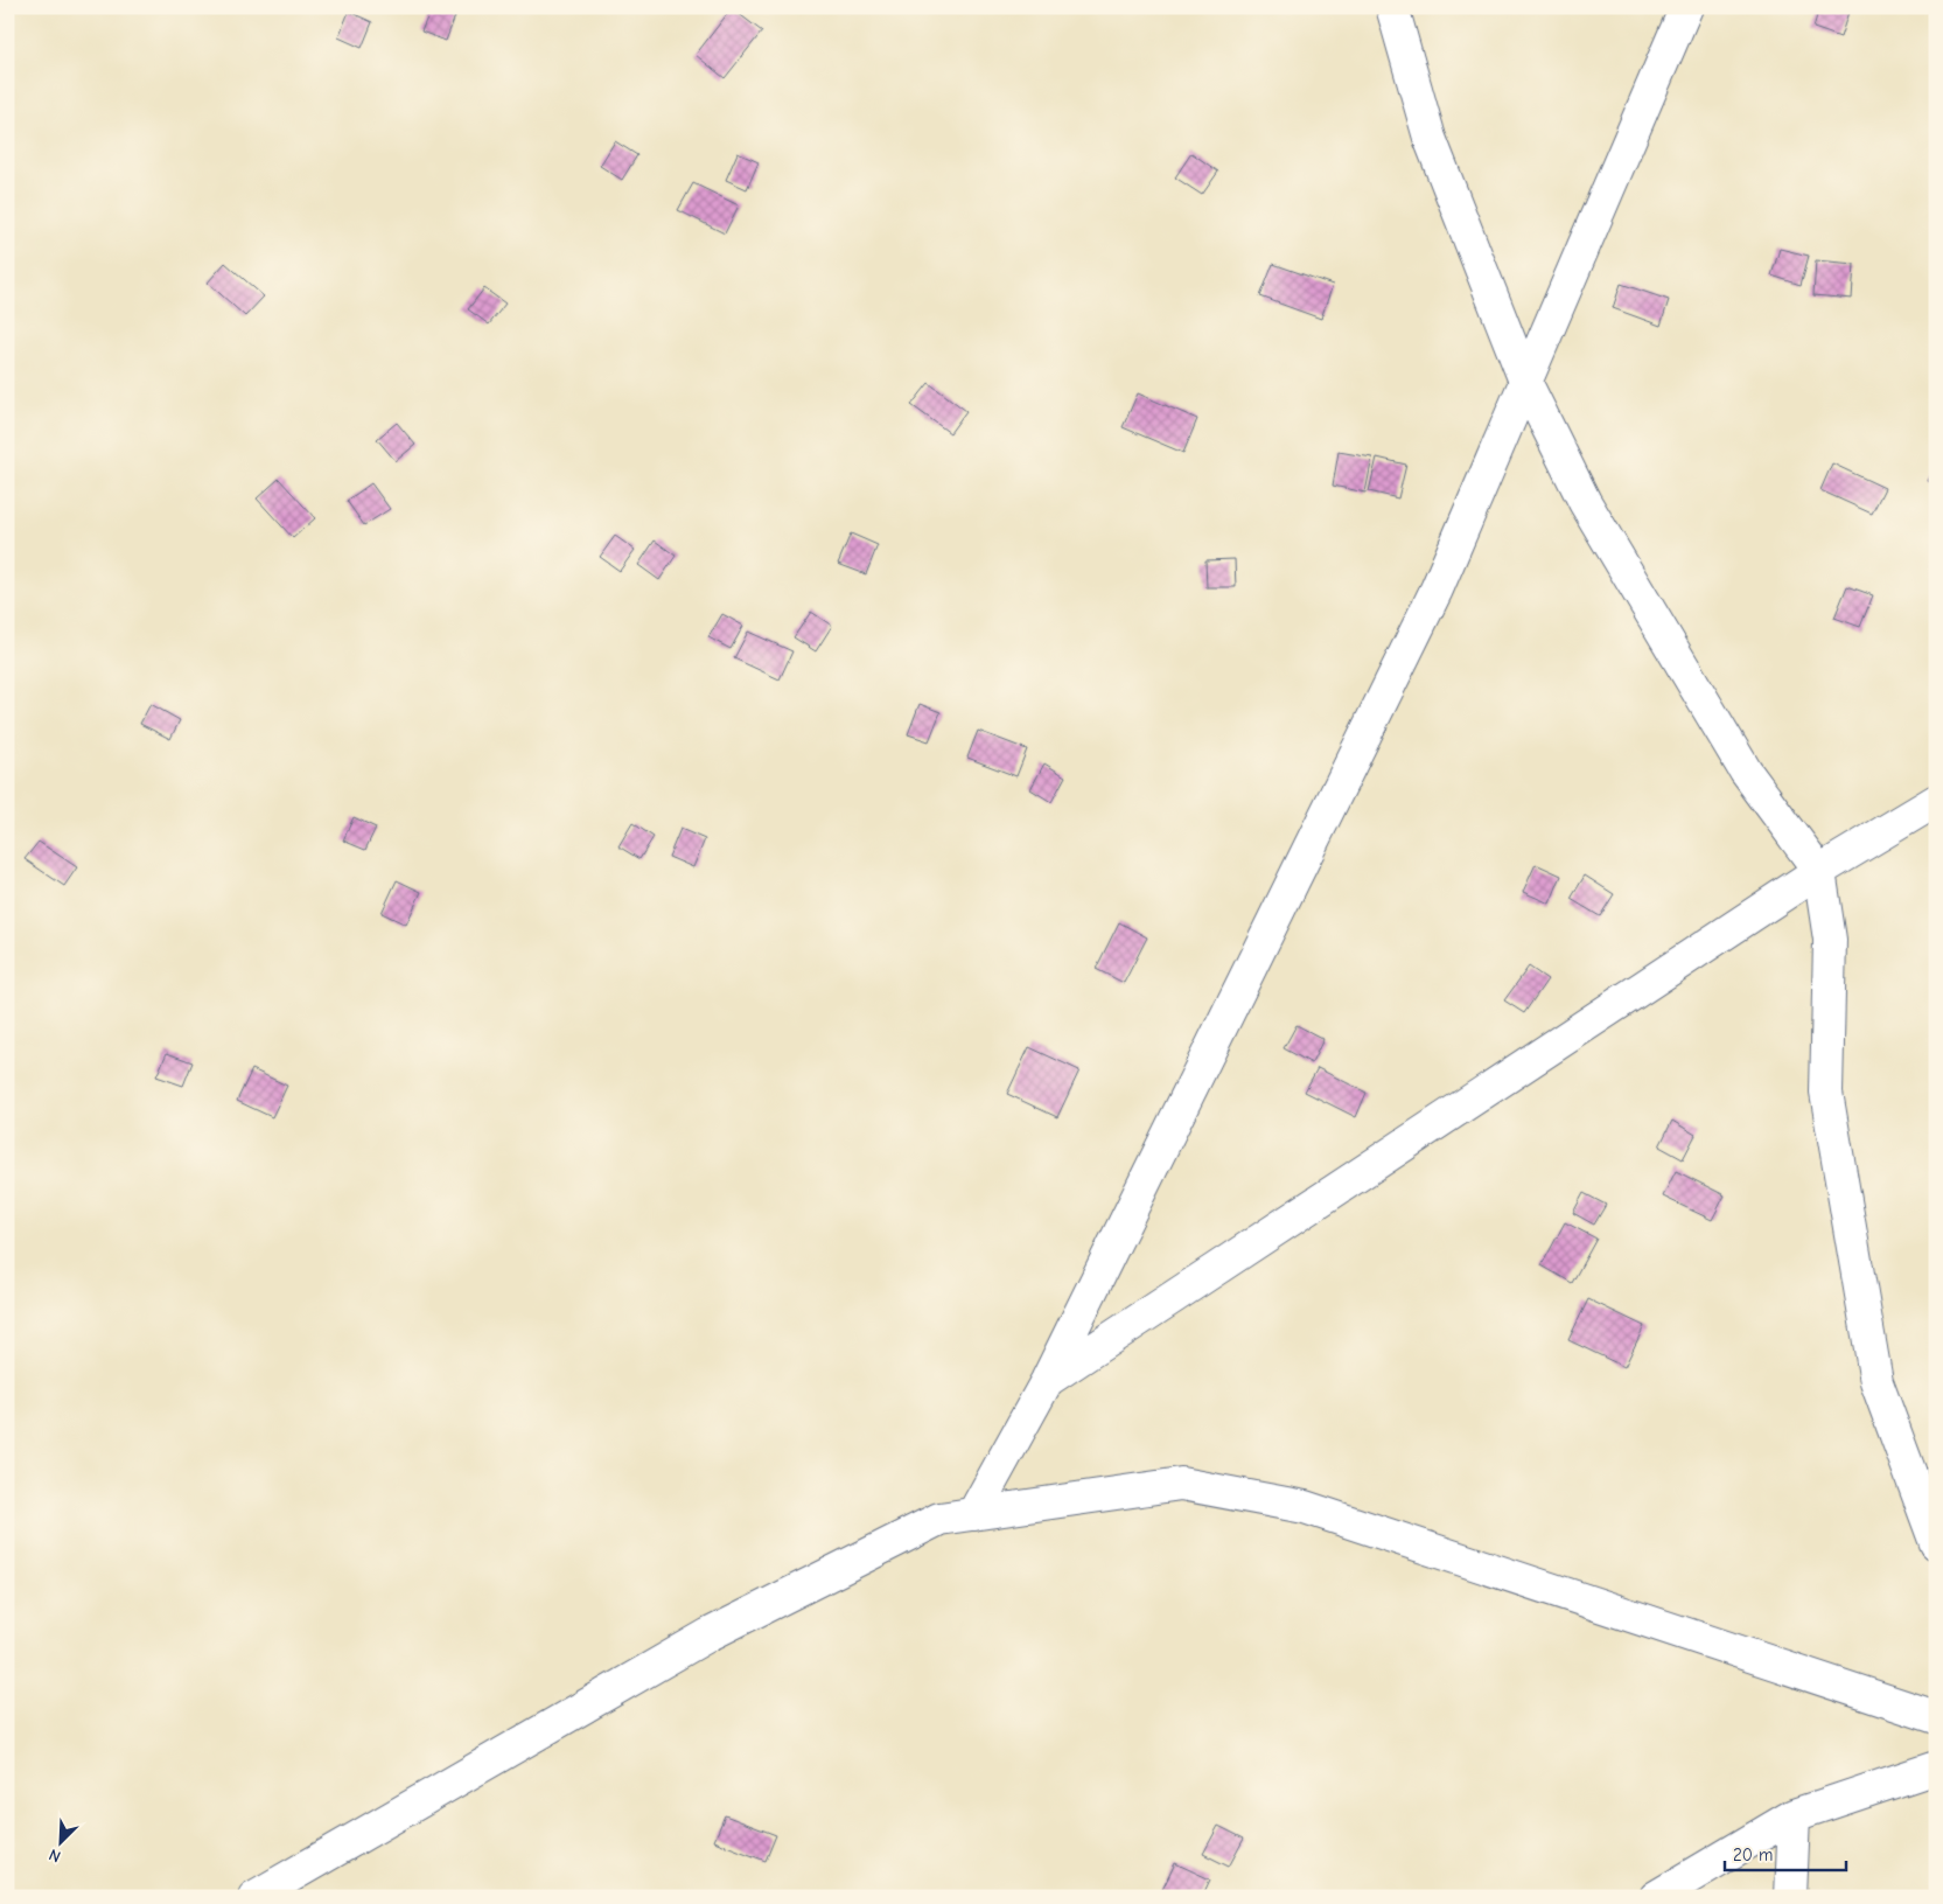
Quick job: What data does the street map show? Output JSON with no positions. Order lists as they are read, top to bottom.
{
  "scale_bar": "20 m",
  "north": "bottom left"
}
